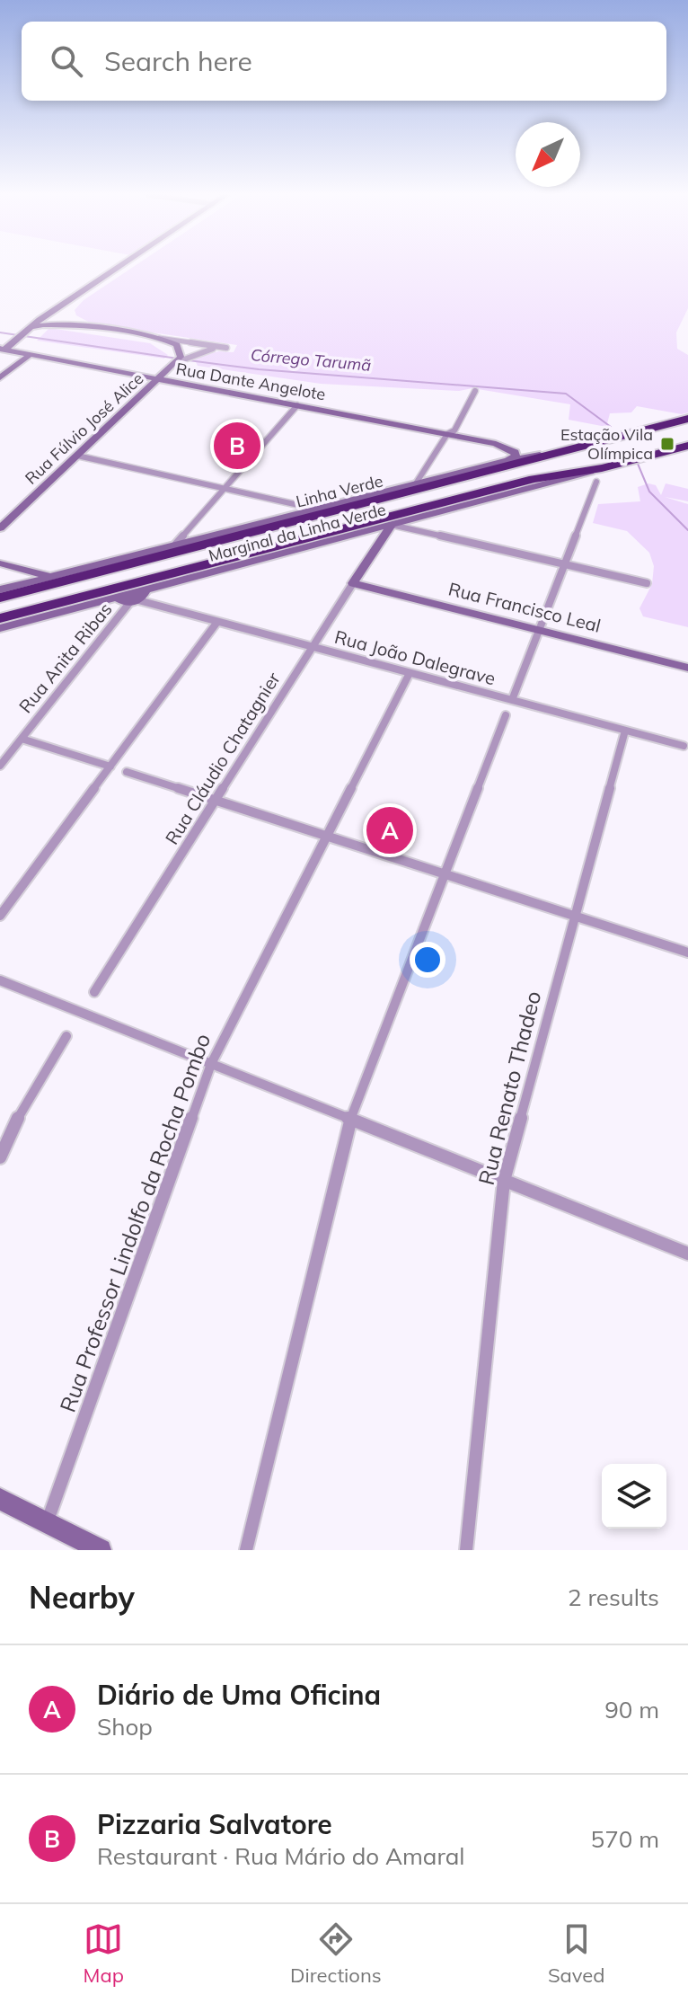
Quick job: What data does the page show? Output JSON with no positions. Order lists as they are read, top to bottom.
{
  "streets": {
    "highway": ["Linha Verde"],
    "main road": [
      "Rua Dante Angelote",
      "Rua Fúlvio José Alice",
      "Marginal da Linha Verde",
      "Rua Francisco Leal",
      "Rua Cláudio Chatagnier"
    ],
    "street": [
      "Rua Anita Ribas",
      "Rua João Dalegrave",
      "Rua Renato Thadeo",
      "Rua Professor Lindolfo da Rocha Pombo"
    ]
  },
  "crossings": [
    ["Rua Dante Angelote", "Rua Fúlvio José Alice"],
    ["Rua Dante Angelote", "Marginal da Linha Verde"],
    ["Linha Verde", "Marginal da Linha Verde"],
    ["Marginal da Linha Verde", "Rua Cláudio Chatagnier"],
    ["Rua Francisco Leal", "Rua Cláudio Chatagnier"],
    ["Rua Anita Ribas", "Rua João Dalegrave"],
    ["Rua João Dalegrave", "Rua Cláudio Chatagnier"],
    ["Rua João Dalegrave", "Rua Renato Thadeo"],
    ["Rua João Dalegrave", "Rua Professor Lindolfo da Rocha Pombo"]
  ],
  "water": ["Córrego Tarumã"],
  "places": {
    "transit": ["Estação Vila Olímpica"]
  },
  "north": "bottom left",
  "page": {
    "search": "Search here",
    "pins": ["B", "A"],
    "heading": ["Nearby", "2 results"],
    "list": [
      {
        "mark": "A",
        "name": "Diário de Uma Oficina",
        "note": "Shop",
        "value": "90 m"
      },
      {
        "mark": "B",
        "name": "Pizzaria Salvatore",
        "note": "Restaurant · Rua Mário do Amaral",
        "value": "570 m"
      }
    ],
    "nav": ["Map", "Directions", "Saved"]
  }
}
